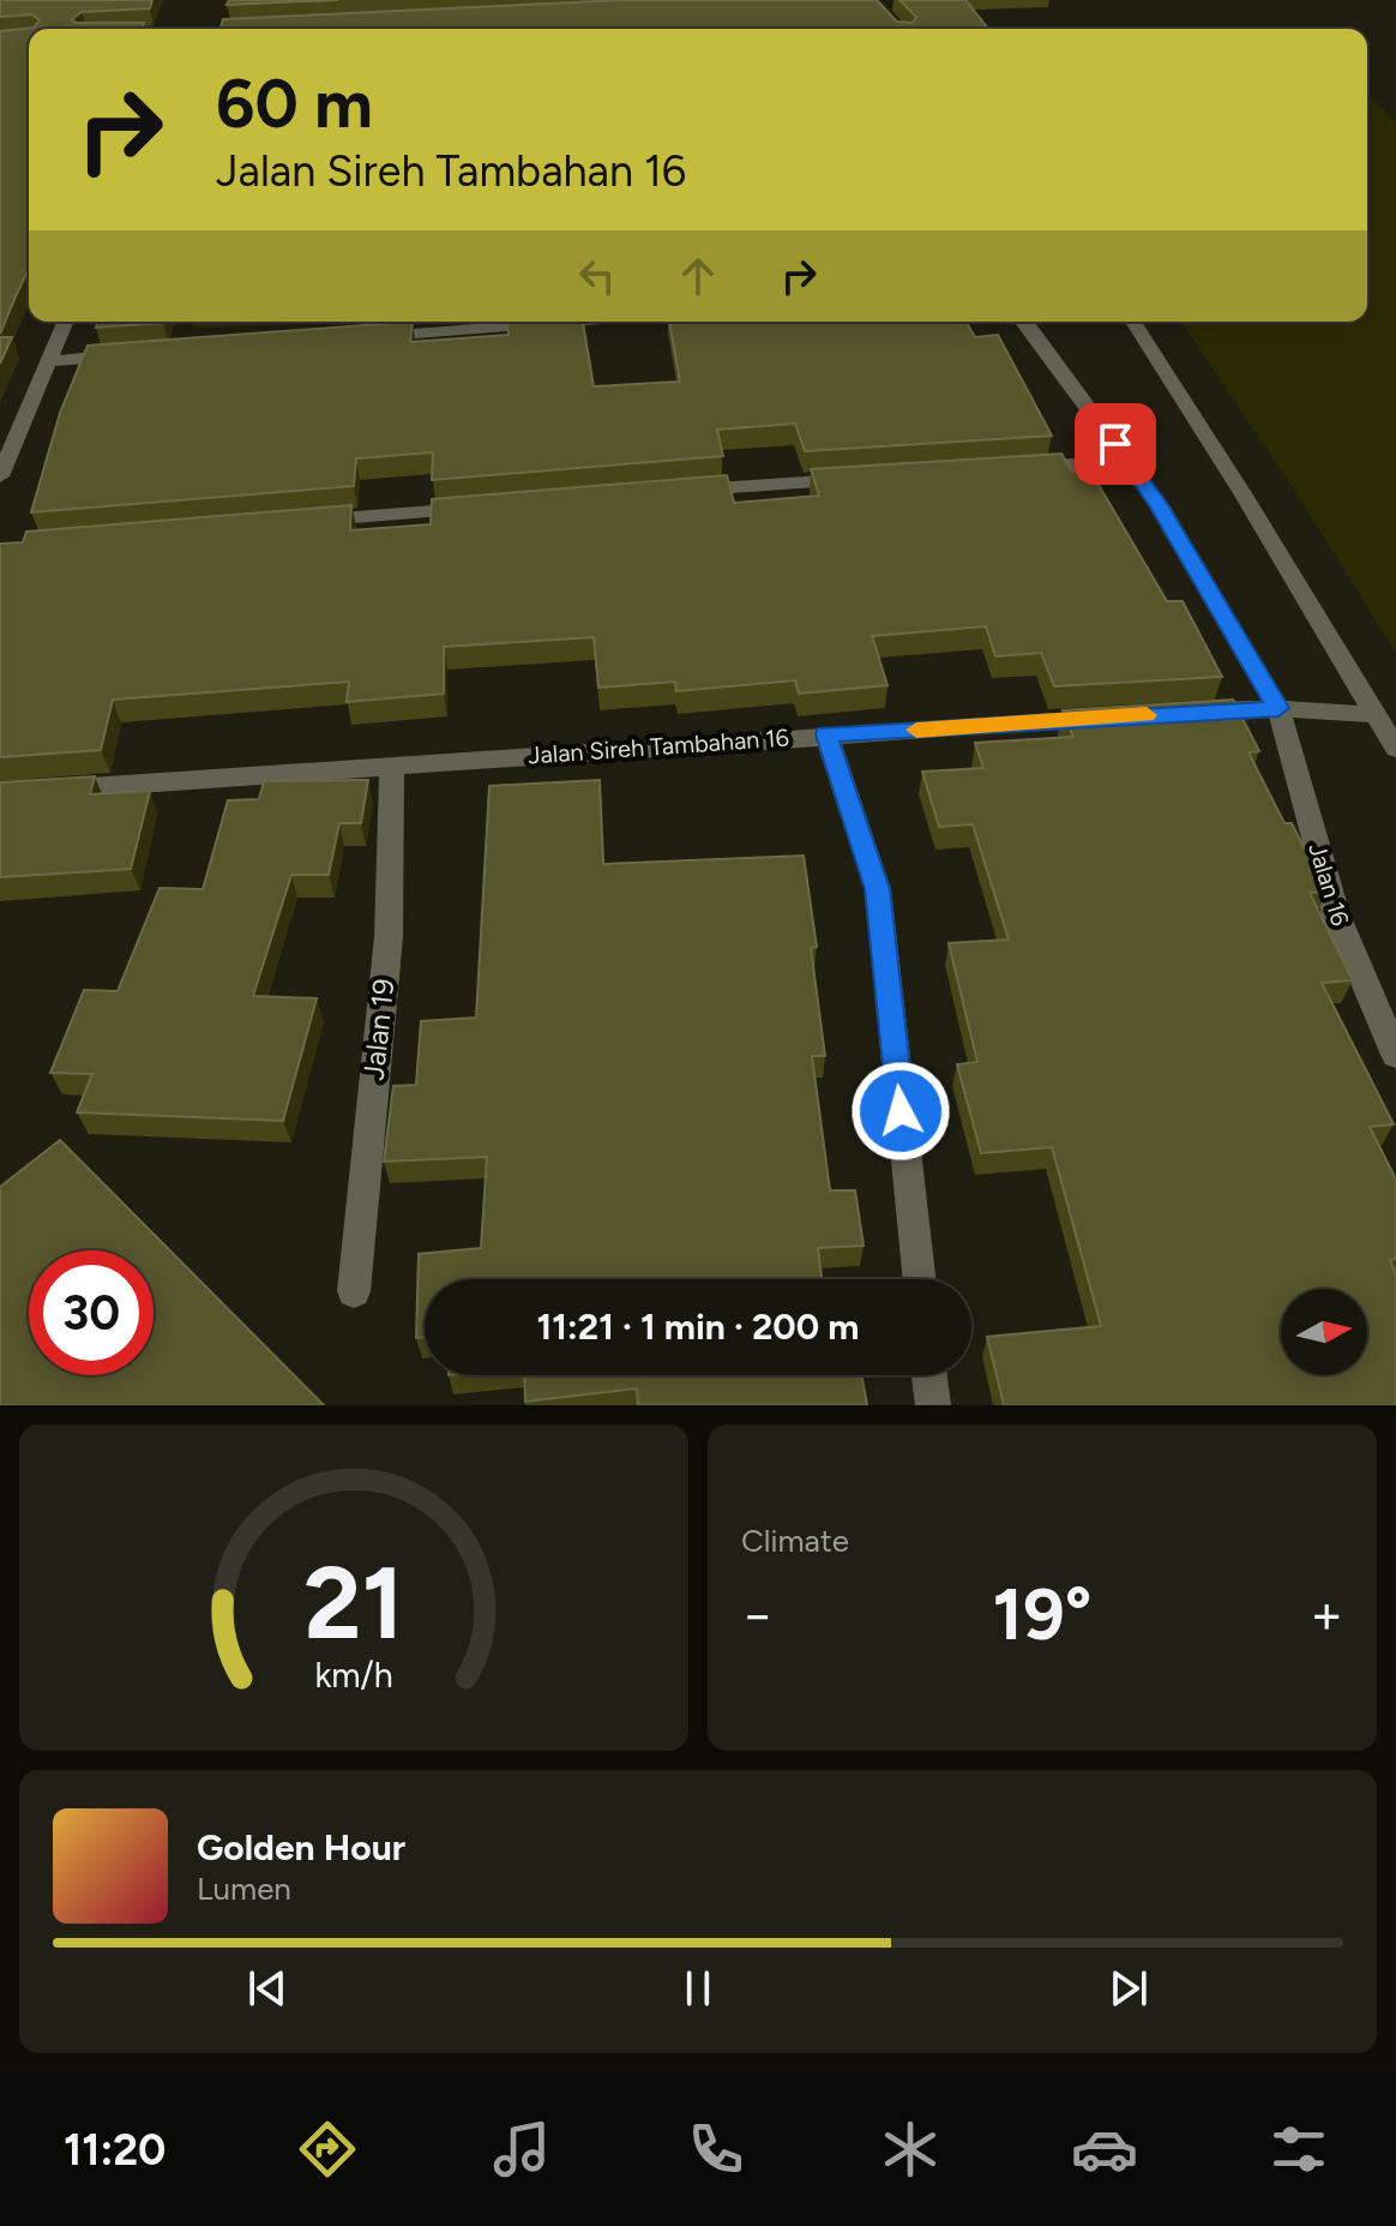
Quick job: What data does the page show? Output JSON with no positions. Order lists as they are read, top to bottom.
{
  "streets": {
    "street": ["Jalan Sireh Tambahan 16", "Jalan 16", "Jalan 19"]
  },
  "crossings": [
    ["Jalan Sireh Tambahan 16", "Jalan 19"]
  ],
  "north": "right",
  "page": {
    "turn": ["60 m", "Jalan Sireh Tambahan 16"],
    "limit": "30",
    "trip": "11:21 · 1 min · 200 m",
    "tile": "Climate",
    "heat": ["−", "19°", "+"],
    "song": ["Golden Hour", "Lumen"],
    "tabs": "11:20",
    "gauge": ["21", "km/h"]
  }
}
